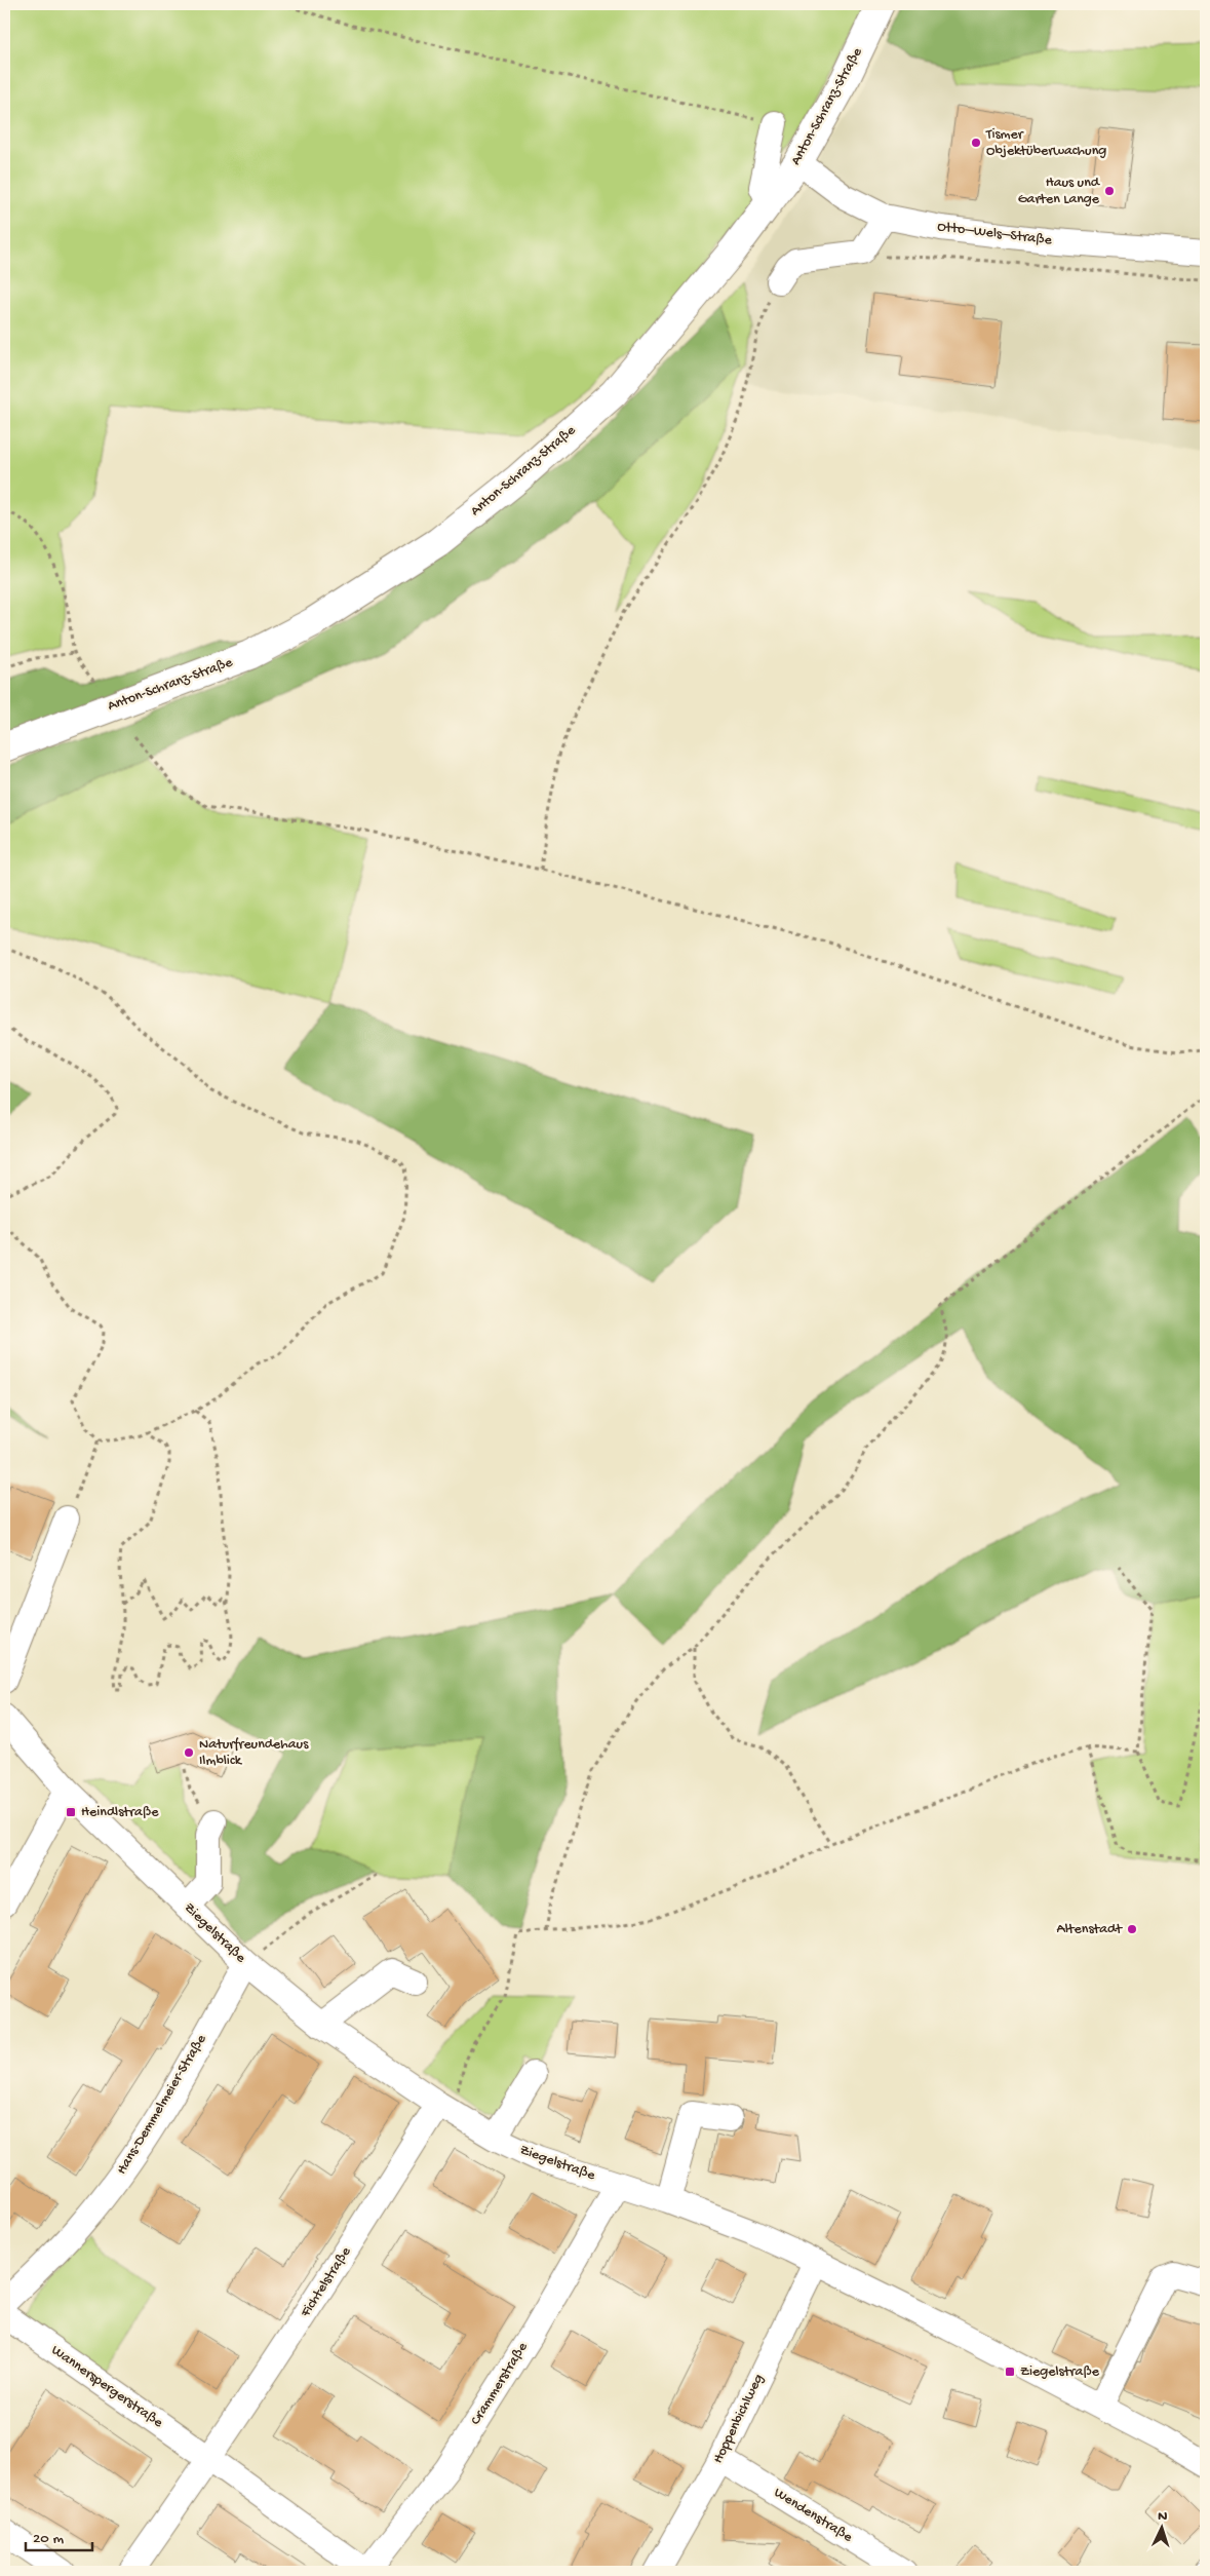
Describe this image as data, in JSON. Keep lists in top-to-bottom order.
{
  "streets": {
    "main road": ["Anton-Schranz-Straße"],
    "street": [
      "Otto–Wels–Straße",
      "Ziegelstraße",
      "Hans-Demmelmeier-Straße",
      "Fichtelstraße",
      "Crammerstraße",
      "Wannerspergerstraße",
      "Hoppenbichlweg",
      "Wendenstraße"
    ]
  },
  "crossings": [
    ["Anton-Schranz-Straße", "Otto–Wels–Straße"],
    ["Ziegelstraße", "Hans-Demmelmeier-Straße"],
    ["Ziegelstraße", "Fichtelstraße"],
    ["Ziegelstraße", "Crammerstraße"],
    ["Ziegelstraße", "Hoppenbichlweg"],
    ["Fichtelstraße", "Wannerspergerstraße"],
    ["Crammerstraße", "Wannerspergerstraße"],
    ["Hoppenbichlweg", "Wendenstraße"]
  ],
  "places": {
    "other": [
      "Tismer Objektüberwachung",
      "Haus und Garten Lange",
      "Naturfreundehaus Ilmblick",
      "Altenstadt"
    ],
    "transit": ["Heindlstraße", "Ziegelstraße"]
  },
  "scale_bar": "20 m",
  "north": "top"
}
